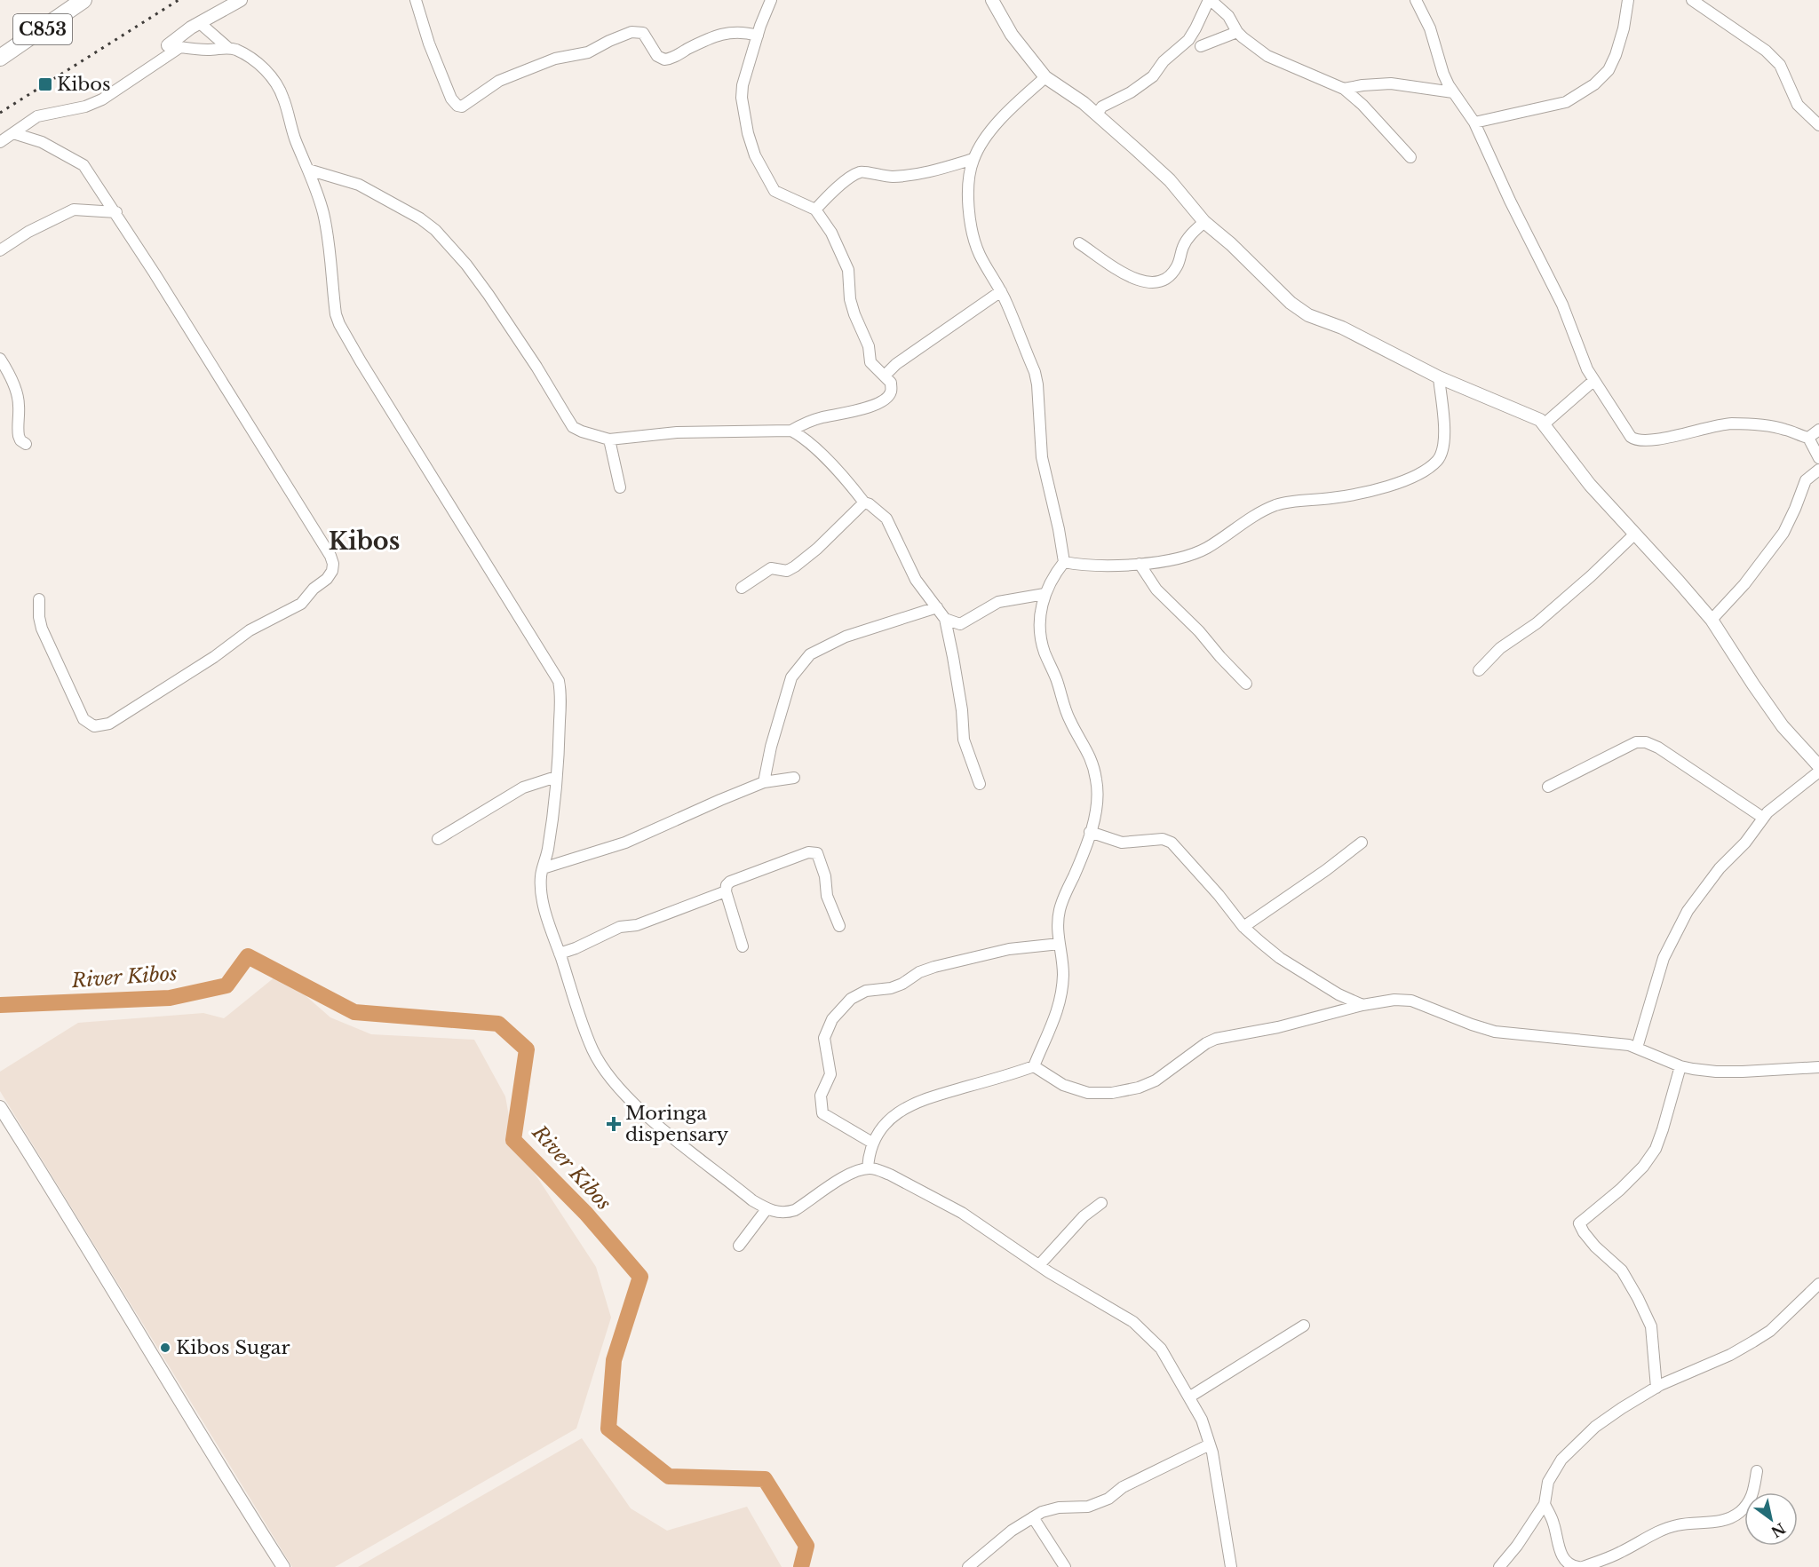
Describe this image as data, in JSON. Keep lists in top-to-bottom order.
{
  "streets": {
    "main road": ["C853"]
  },
  "districts": ["Kibos"],
  "water": ["River Kibos"],
  "places": {
    "transit": ["Kibos"],
    "health": ["Moringa dispensary"],
    "other": ["Kibos Sugar"]
  },
  "north": "bottom right"
}
